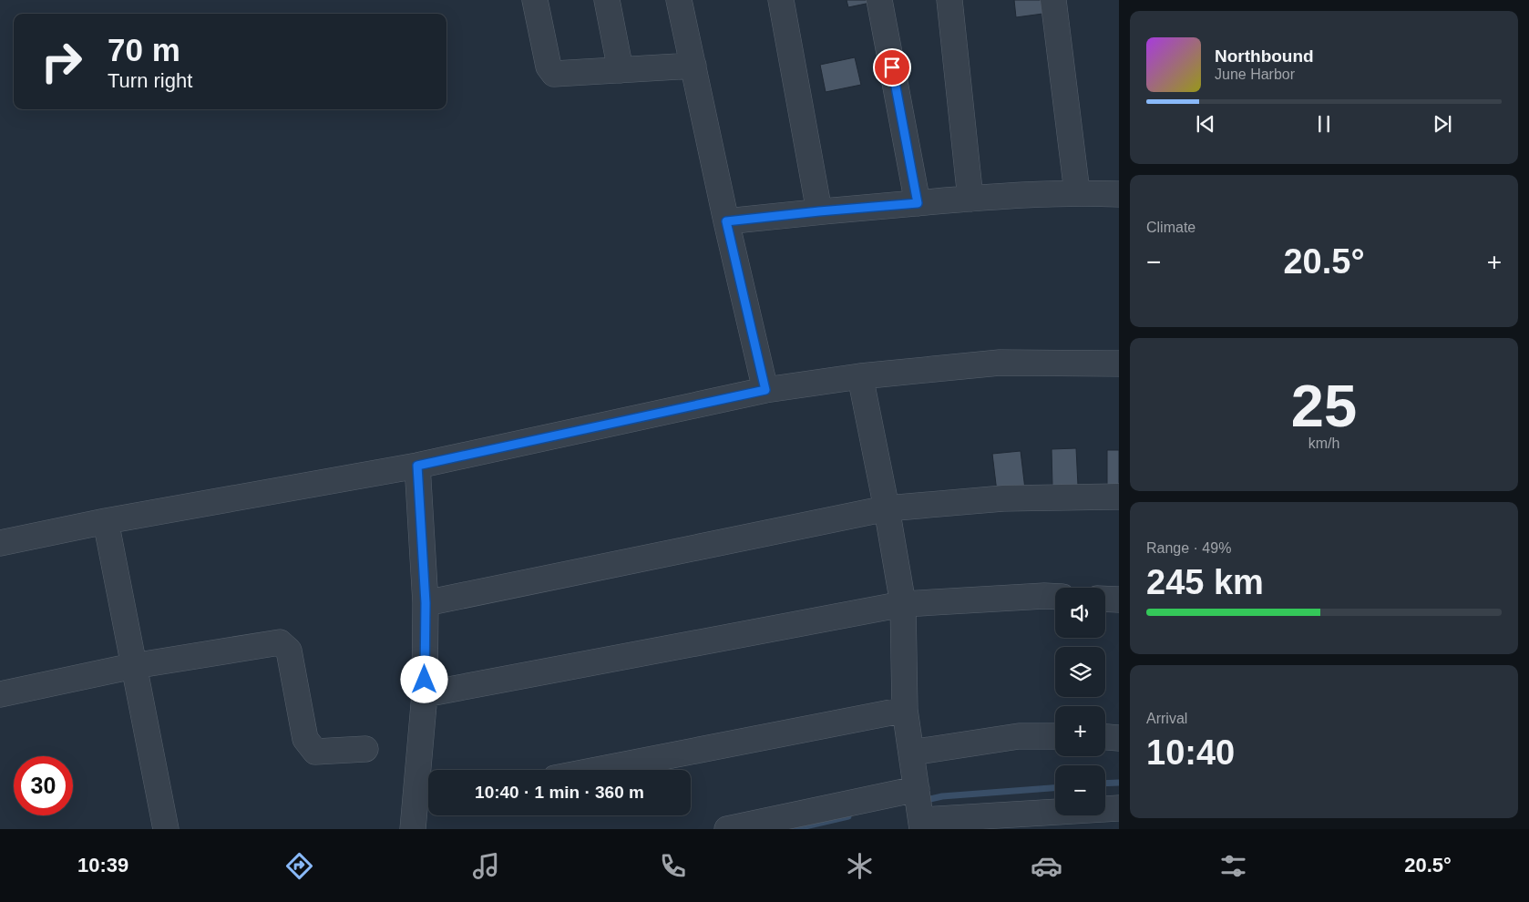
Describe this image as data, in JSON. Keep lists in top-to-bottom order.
{
  "page": {
    "turn": ["70 m", "Turn right"],
    "song": ["Northbound", "June Harbor"],
    "tile": [
      "Climate",
      ["25", "km/h"],
      ["Range · 49%", "245 km"],
      ["Arrival", "10:40"]
    ],
    "heat": ["−", "20.5°", "+"],
    "map_buttons": ["+", "−"],
    "limit": "30",
    "trip": "10:40 · 1 min · 360 m",
    "tabs": ["10:39", "20.5°"]
  }
}
